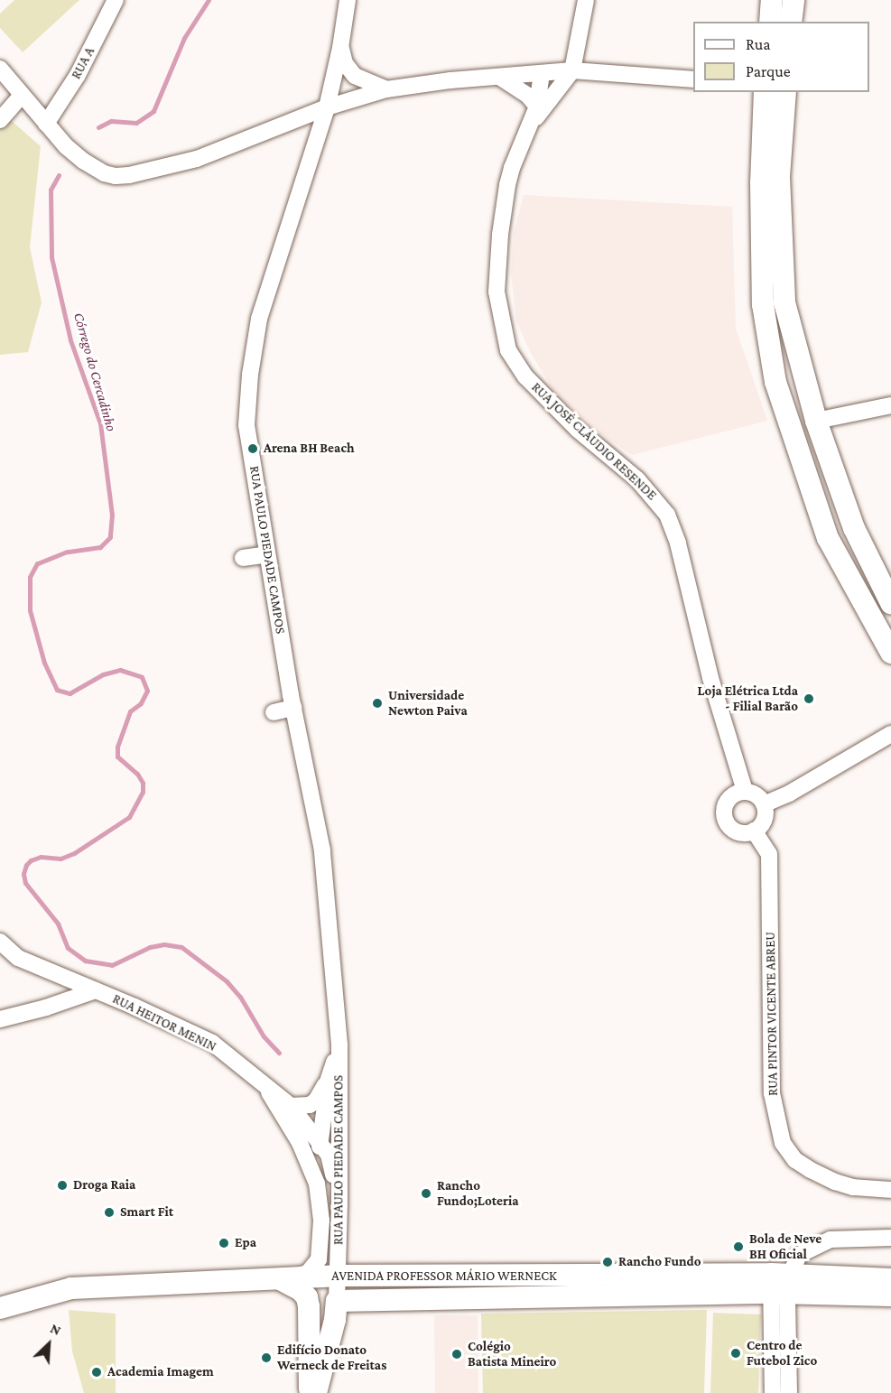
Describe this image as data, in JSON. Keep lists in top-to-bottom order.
{
  "streets": {
    "main road": ["AVENIDA PROFESSOR MÁRIO WERNECK"],
    "street": [
      "RUA A",
      "RUA JOSÉ CLÁUDIO RESENDE",
      "RUA PAULO PIEDADE CAMPOS",
      "RUA PINTOR VICENTE ABREU",
      "RUA HEITOR MENIN"
    ]
  },
  "crossings": [
    ["RUA JOSÉ CLÁUDIO RESENDE", "RUA PINTOR VICENTE ABREU"],
    ["RUA PAULO PIEDADE CAMPOS", "RUA HEITOR MENIN"],
    ["RUA PAULO PIEDADE CAMPOS", "AVENIDA PROFESSOR MÁRIO WERNECK"],
    ["RUA HEITOR MENIN", "AVENIDA PROFESSOR MÁRIO WERNECK"]
  ],
  "water": ["Córrego do Cercadinho"],
  "places": [
    "Arena BH Beach",
    "Loja Elétrica Ltda - Filial Barão",
    "Universidade Newton Paiva",
    "Droga Raia",
    "Rancho Fundo;Loteria",
    "Smart Fit",
    "Epa",
    "Bola de Neve BH Oficial",
    "Rancho Fundo",
    "Centro de Futebol Zico",
    "Colégio Batista Mineiro",
    "Edifício Donato Werneck de Freitas",
    "Academia Imagem"
  ],
  "legend": ["Rua", "Parque"],
  "north": "top right"
}
